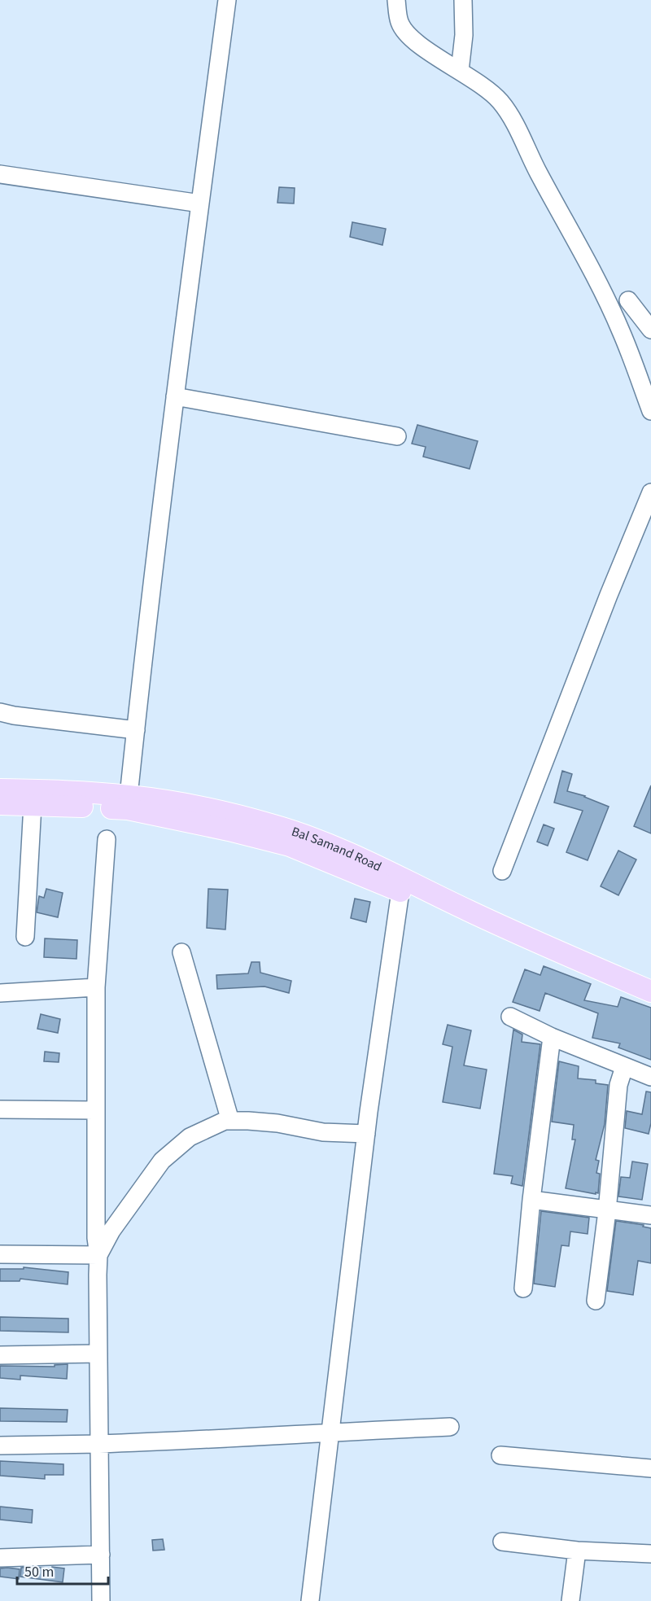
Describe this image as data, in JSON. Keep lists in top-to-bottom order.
{
  "streets": {
    "main road": ["Bal Samand Road"]
  },
  "scale_bar": "50 m"
}
